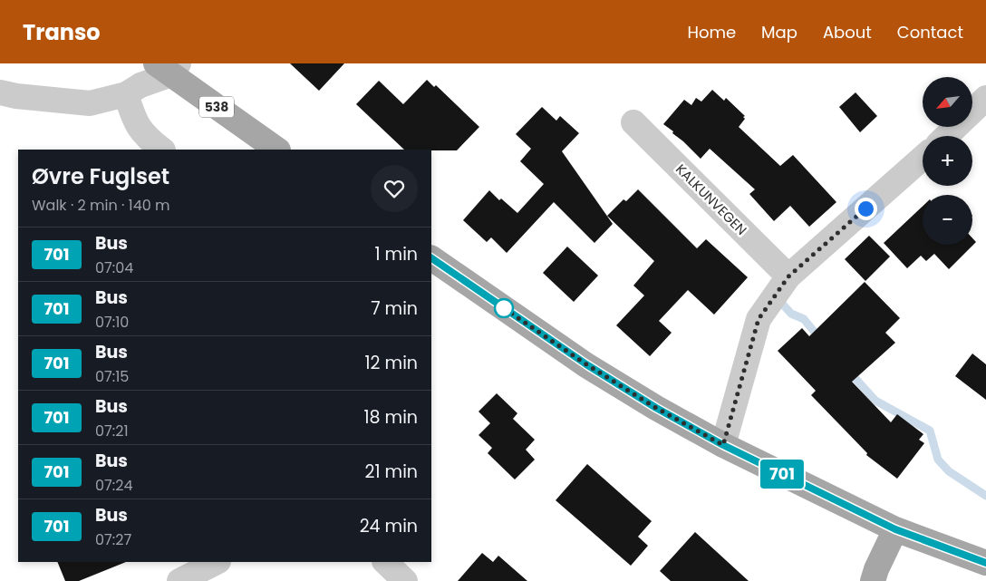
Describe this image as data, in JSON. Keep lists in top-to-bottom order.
{
  "streets": {
    "main road": ["538"],
    "street": ["KALKUNVEGEN"]
  },
  "lines": ["bus line 701"],
  "north": "bottom left",
  "page": {
    "header": "Transo",
    "nav": [
      "Home",
      "Map",
      "About",
      "Contact"
    ],
    "on_map": "701",
    "map_buttons": ["+", "−"],
    "heading": ["Øvre Fuglset", "Walk · 2 min · 140 m"],
    "list": [
      {
        "mark": "701",
        "name": "Bus",
        "note": "07:04",
        "value": "1 min"
      },
      {
        "mark": "701",
        "name": "Bus",
        "note": "07:10",
        "value": "7 min"
      },
      {
        "mark": "701",
        "name": "Bus",
        "note": "07:15",
        "value": "12 min"
      },
      {
        "mark": "701",
        "name": "Bus",
        "note": "07:21",
        "value": "18 min"
      },
      {
        "mark": "701",
        "name": "Bus",
        "note": "07:24",
        "value": "21 min"
      },
      {
        "mark": "701",
        "name": "Bus",
        "note": "07:27",
        "value": "24 min"
      }
    ]
  }
}
